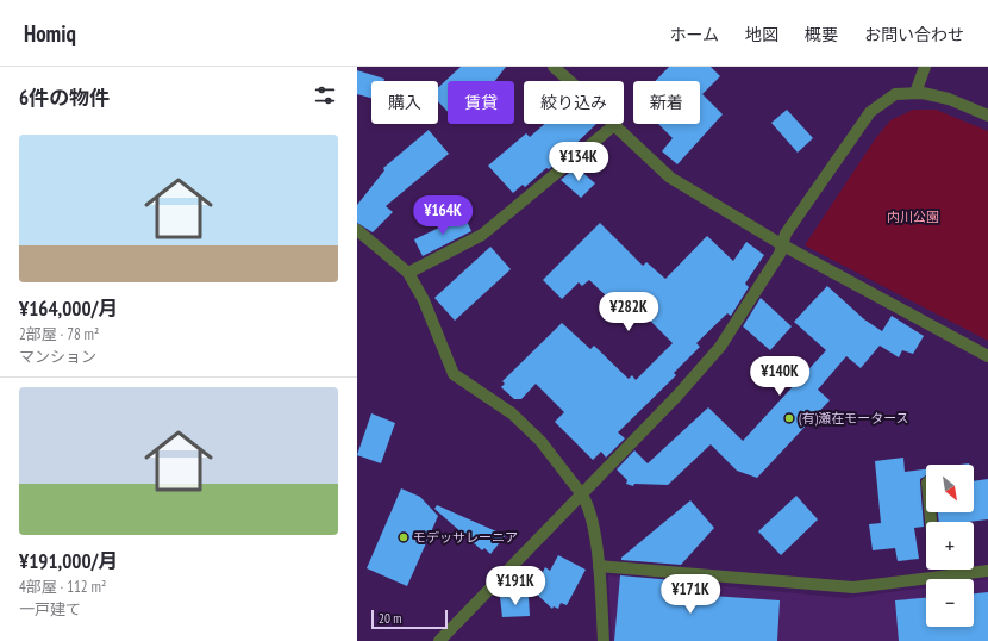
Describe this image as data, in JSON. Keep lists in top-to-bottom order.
{
  "parks": ["内川公園"],
  "places": ["(有)瀬在モータース", "モデッサレーニア"],
  "scale_bar": "20 m",
  "north": "bottom right",
  "page": {
    "header": "Homiq",
    "nav": [
      "ホーム",
      "地図",
      "概要",
      "お問い合わせ"
    ],
    "heading": "6件の物件",
    "chip": [
      "購入",
      "賃貸",
      "絞り込み",
      "新着"
    ],
    "list": [
      {
        "name": "¥164,000/月",
        "note": "2部屋 · 78 m² · マンション"
      },
      {
        "name": "¥191,000/月",
        "note": "4部屋 · 112 m² · 一戸建て"
      }
    ],
    "price": [
      "¥134K",
      "¥164K",
      "¥282K",
      "¥140K",
      "¥191K",
      "¥171K"
    ],
    "map_buttons": ["+", "−"],
    "scale": "20 m"
  }
}
